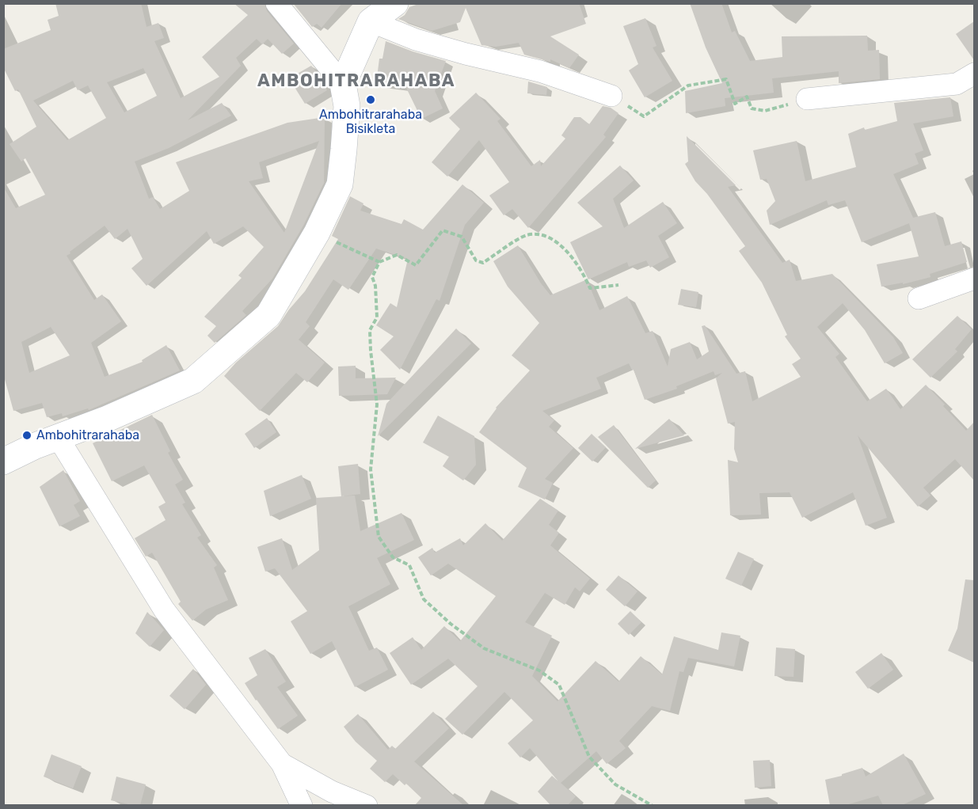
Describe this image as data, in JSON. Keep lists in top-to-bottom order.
{
  "districts": ["AMBOHITRARAHABA"],
  "places": ["Ambohitrarahaba Bisikleta", "Ambohitrarahaba"]
}
